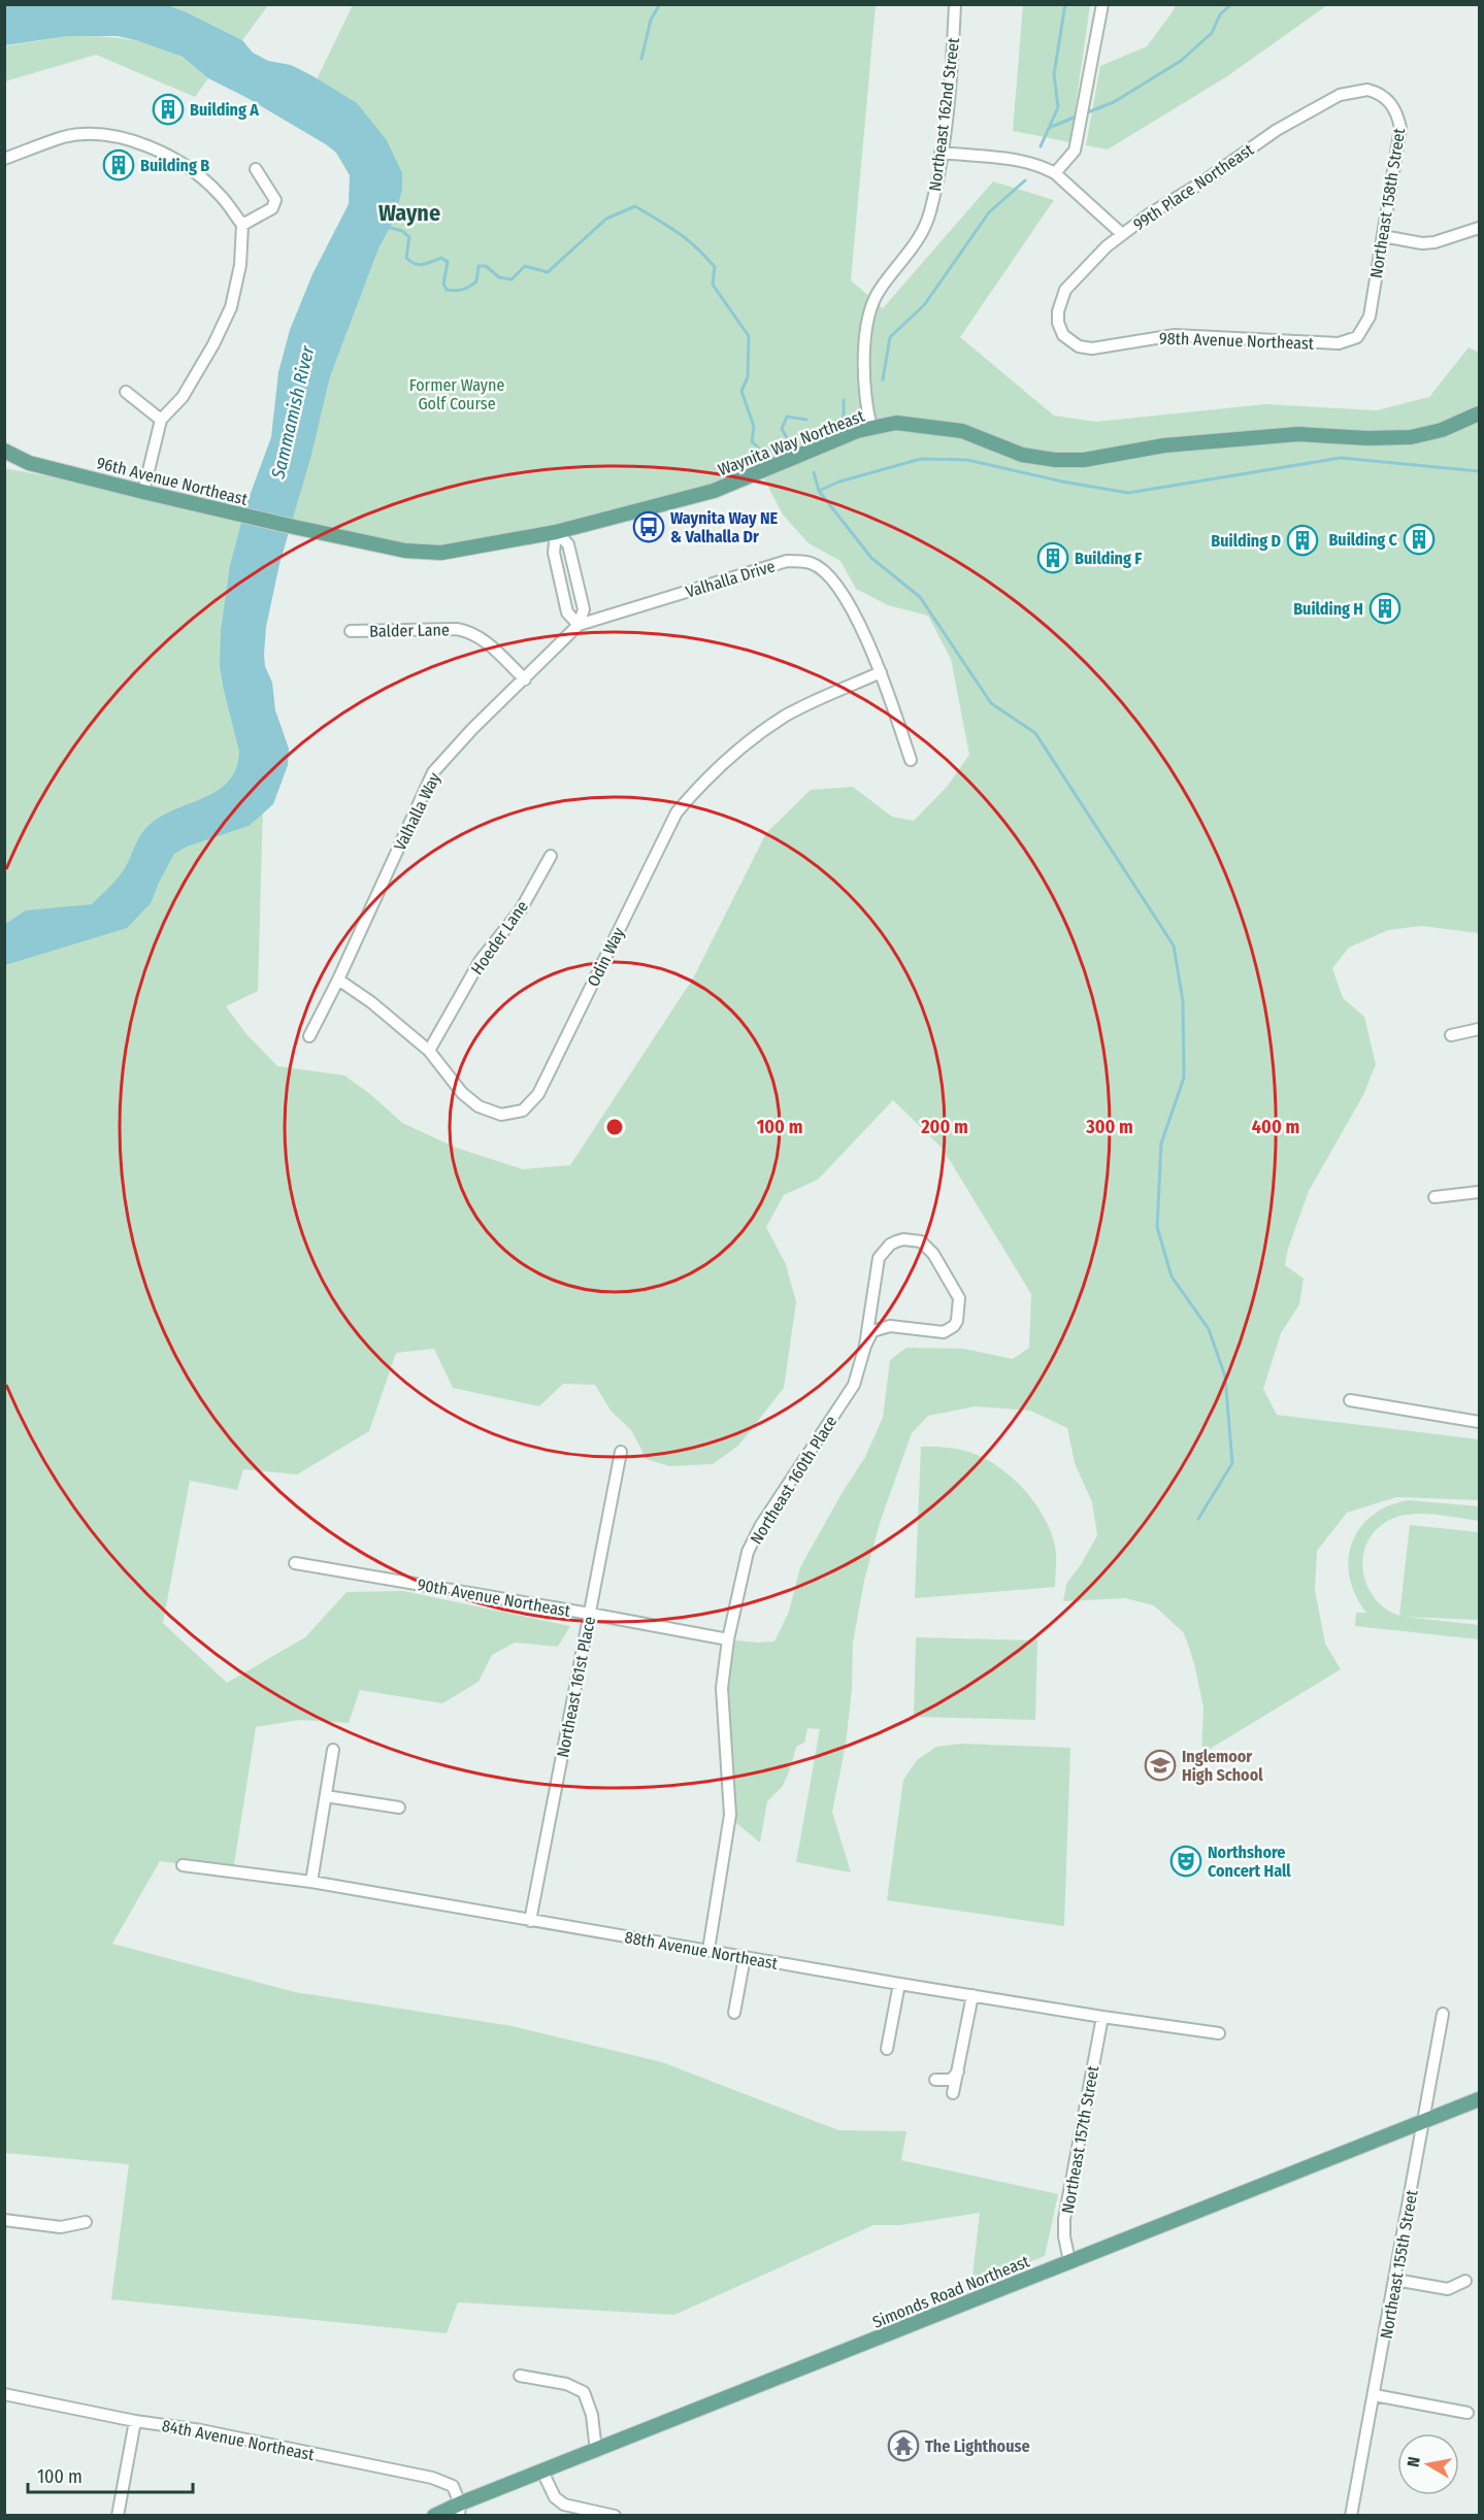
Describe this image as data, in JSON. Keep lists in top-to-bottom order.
{
  "streets": {
    "main road": ["Waynita Way Northeast", "96th Avenue Northeast", "Simonds Road Northeast"],
    "street": [
      "Northeast 162nd Street",
      "99th Place Northeast",
      "Northeast 158th Street",
      "98th Avenue Northeast",
      "Valhalla Drive",
      "Balder Lane",
      "Valhalla Way",
      "Hoeder Lane",
      "Odin Way",
      "Northeast 160th Place",
      "90th Avenue Northeast",
      "Northeast 161st Place",
      "88th Avenue Northeast",
      "Northeast 157th Street",
      "Northeast 155th Street",
      "84th Avenue Northeast"
    ]
  },
  "crossings": [
    ["Northeast 162nd Street", "Waynita Way Northeast"],
    ["99th Place Northeast", "Northeast 158th Street"],
    ["99th Place Northeast", "98th Avenue Northeast"],
    ["Northeast 158th Street", "98th Avenue Northeast"],
    ["Waynita Way Northeast", "96th Avenue Northeast"],
    ["Valhalla Drive", "Valhalla Way"],
    ["Valhalla Drive", "Odin Way"],
    ["Balder Lane", "Valhalla Way"],
    ["Valhalla Way", "Odin Way"],
    ["Hoeder Lane", "Odin Way"],
    ["Northeast 160th Place", "90th Avenue Northeast"],
    ["Northeast 160th Place", "88th Avenue Northeast"],
    ["90th Avenue Northeast", "Northeast 161st Place"],
    ["Northeast 161st Place", "88th Avenue Northeast"],
    ["88th Avenue Northeast", "Northeast 157th Street"],
    ["Northeast 157th Street", "Simonds Road Northeast"],
    ["Northeast 155th Street", "Simonds Road Northeast"],
    ["Simonds Road Northeast", "84th Avenue Northeast"]
  ],
  "districts": ["Wayne"],
  "water": ["Sammamish River"],
  "parks": ["Former Wayne Golf Course"],
  "places": {
    "building": [
      "Building A",
      "Building B",
      "Building C",
      "Building D",
      "Building F",
      "Building H"
    ],
    "bus stop": ["Waynita Way NE & Valhalla Dr"],
    "school or university": ["Inglemoor High School"],
    "theatre": ["Northshore Concert Hall"],
    "temple": ["The Lighthouse"]
  },
  "scale_bar": "100 m",
  "north": "left",
  "rings": [
    "100 m",
    "200 m",
    "300 m",
    "400 m"
  ]
}
